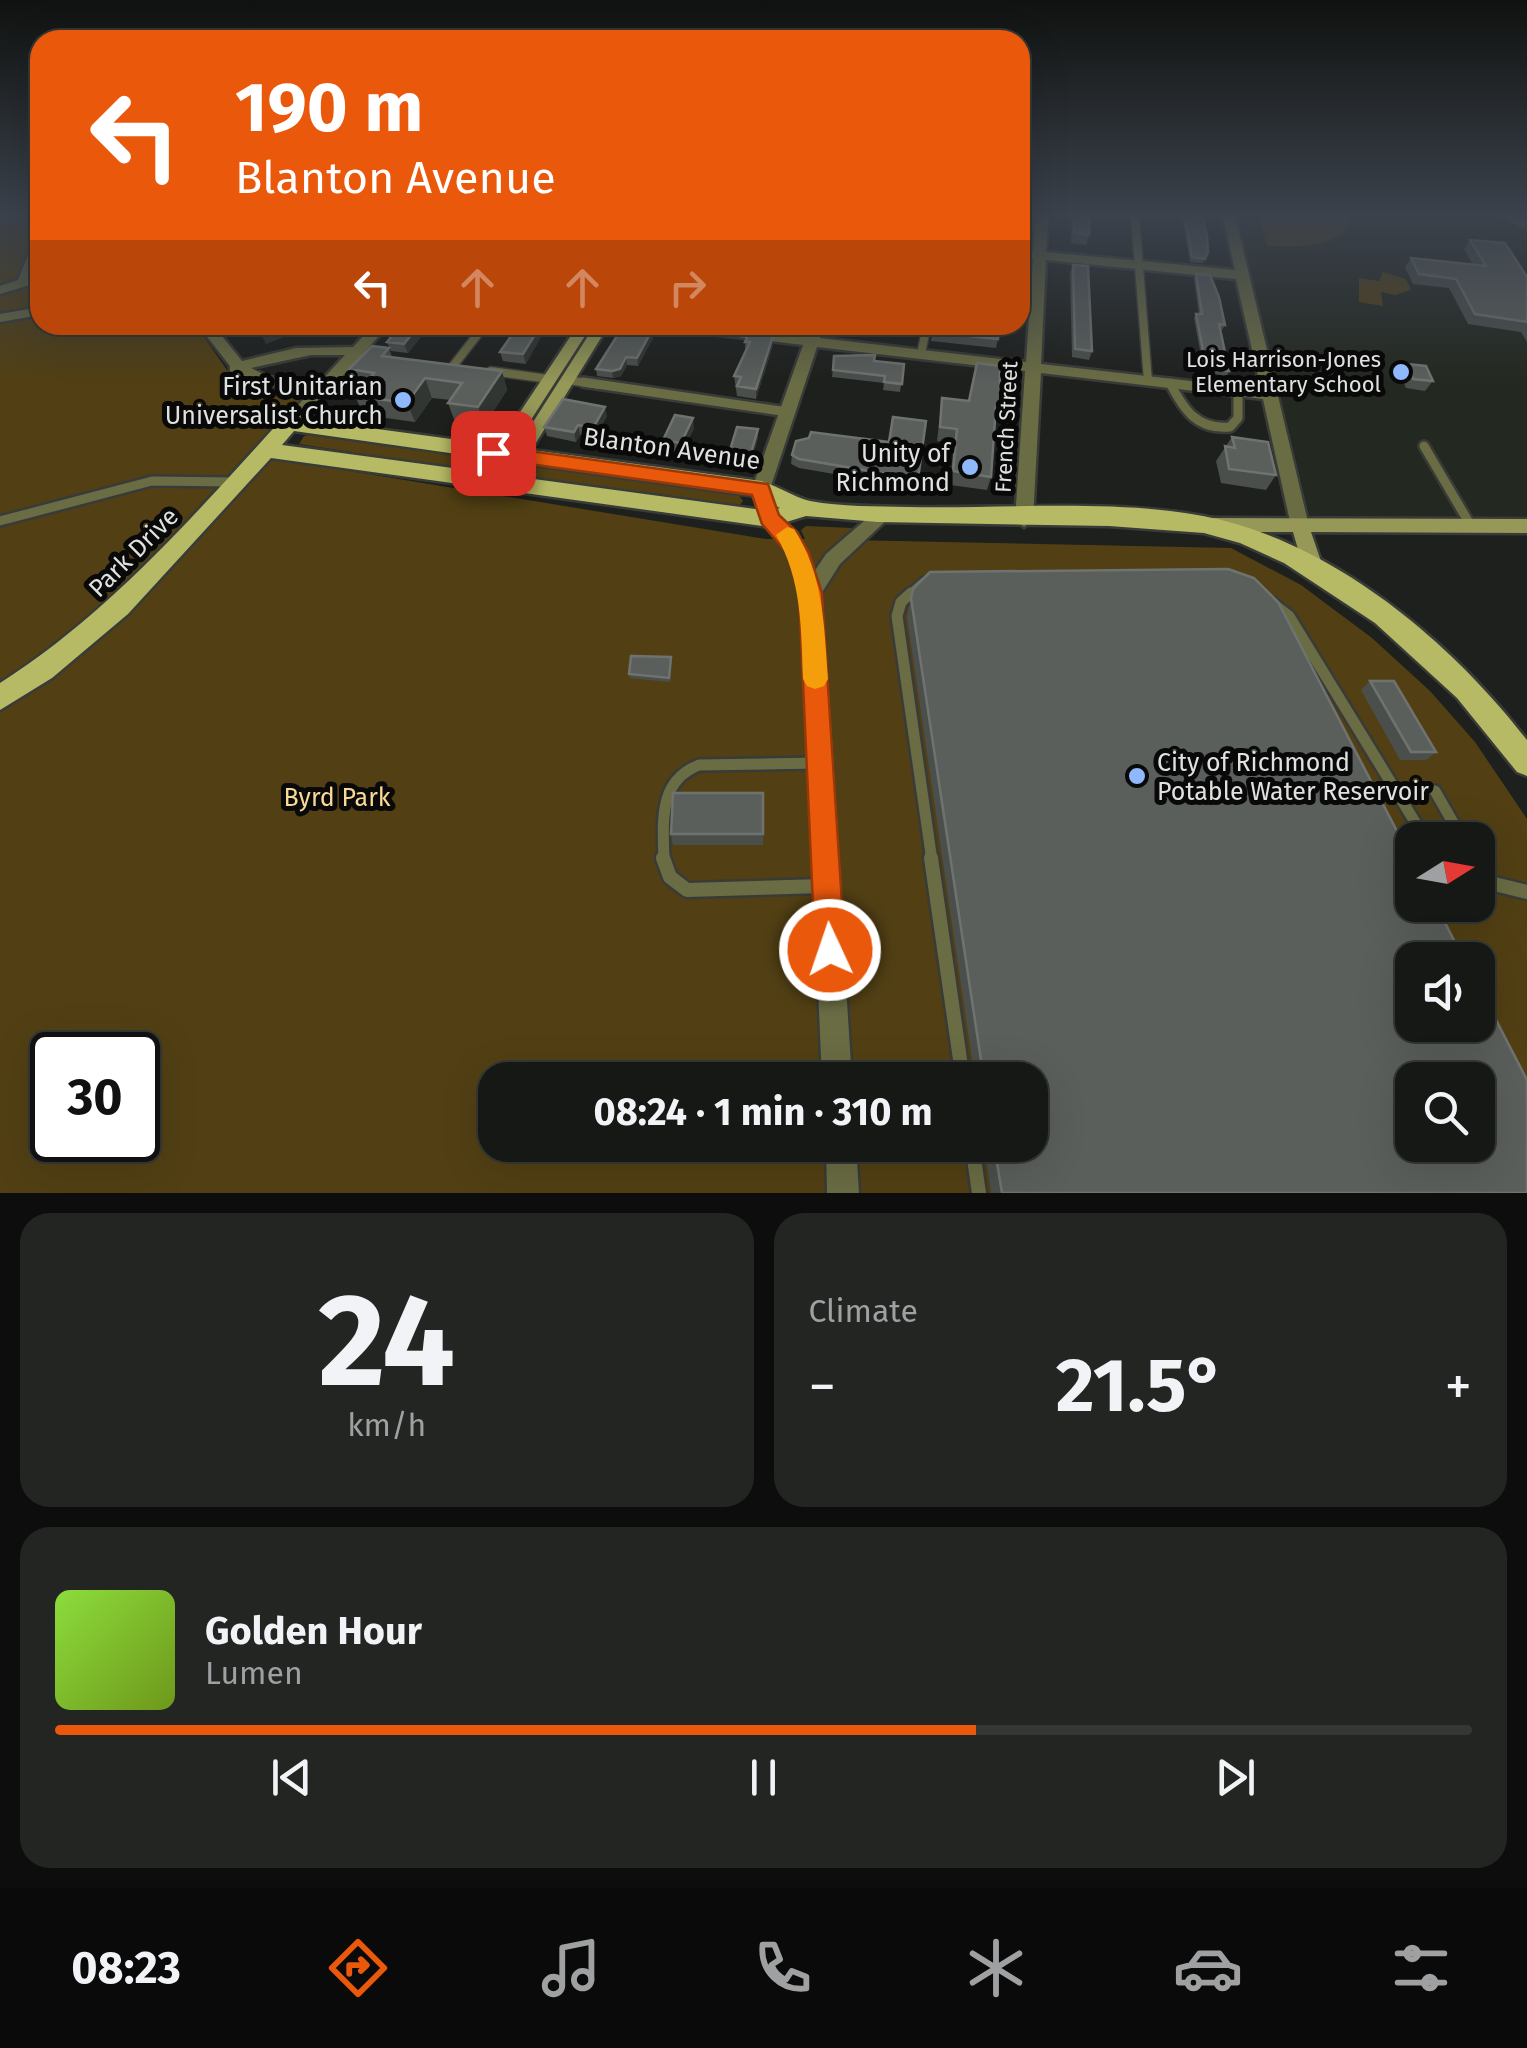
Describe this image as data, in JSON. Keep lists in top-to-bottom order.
{
  "streets": {
    "main road": ["Blanton Avenue", "Park Drive"],
    "street": ["French Street"]
  },
  "crossings": [
    ["French Street", "Blanton Avenue"],
    ["Blanton Avenue", "Park Drive"]
  ],
  "parks": ["Byrd Park"],
  "places": [
    "Lois Harrison-Jones Elementary School",
    "First Unitarian Universalist Church",
    "Unity of Richmond",
    "City of Richmond Potable Water Reservoir"
  ],
  "north": "right",
  "page": {
    "turn": ["190 m", "Blanton Avenue"],
    "limit": "30",
    "trip": "08:24 · 1 min · 310 m",
    "tile": [
      ["24", "km/h"],
      "Climate"
    ],
    "heat": ["−", "21.5°", "+"],
    "song": ["Golden Hour", "Lumen"],
    "tabs": "08:23"
  }
}
